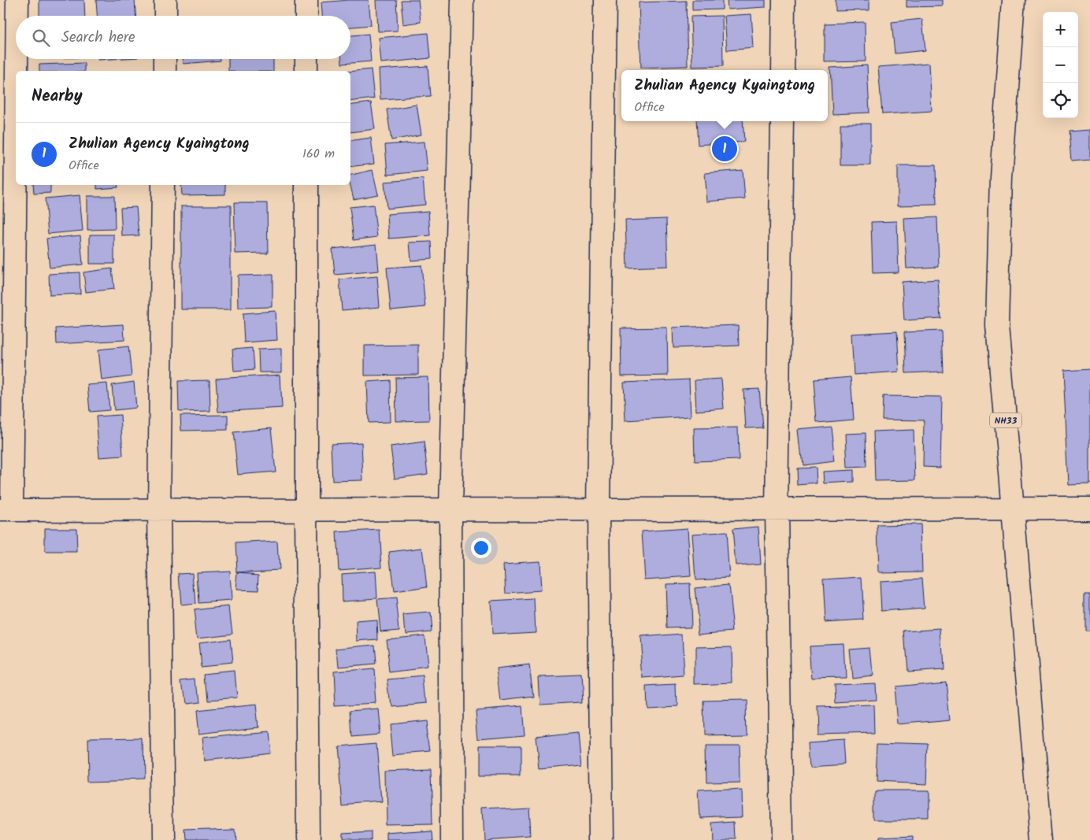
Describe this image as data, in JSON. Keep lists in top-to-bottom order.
{
  "streets": {
    "main road": ["NH33"]
  },
  "page": {
    "map_buttons": ["+", "−"],
    "search": "Search here",
    "popup": ["Zhulian Agency Kyaingtong", "Office"],
    "heading": "Nearby",
    "list": [
      {
        "mark": "1",
        "name": "Zhulian Agency Kyaingtong",
        "note": "Office",
        "value": "160 m"
      }
    ],
    "pins": "1"
  }
}
